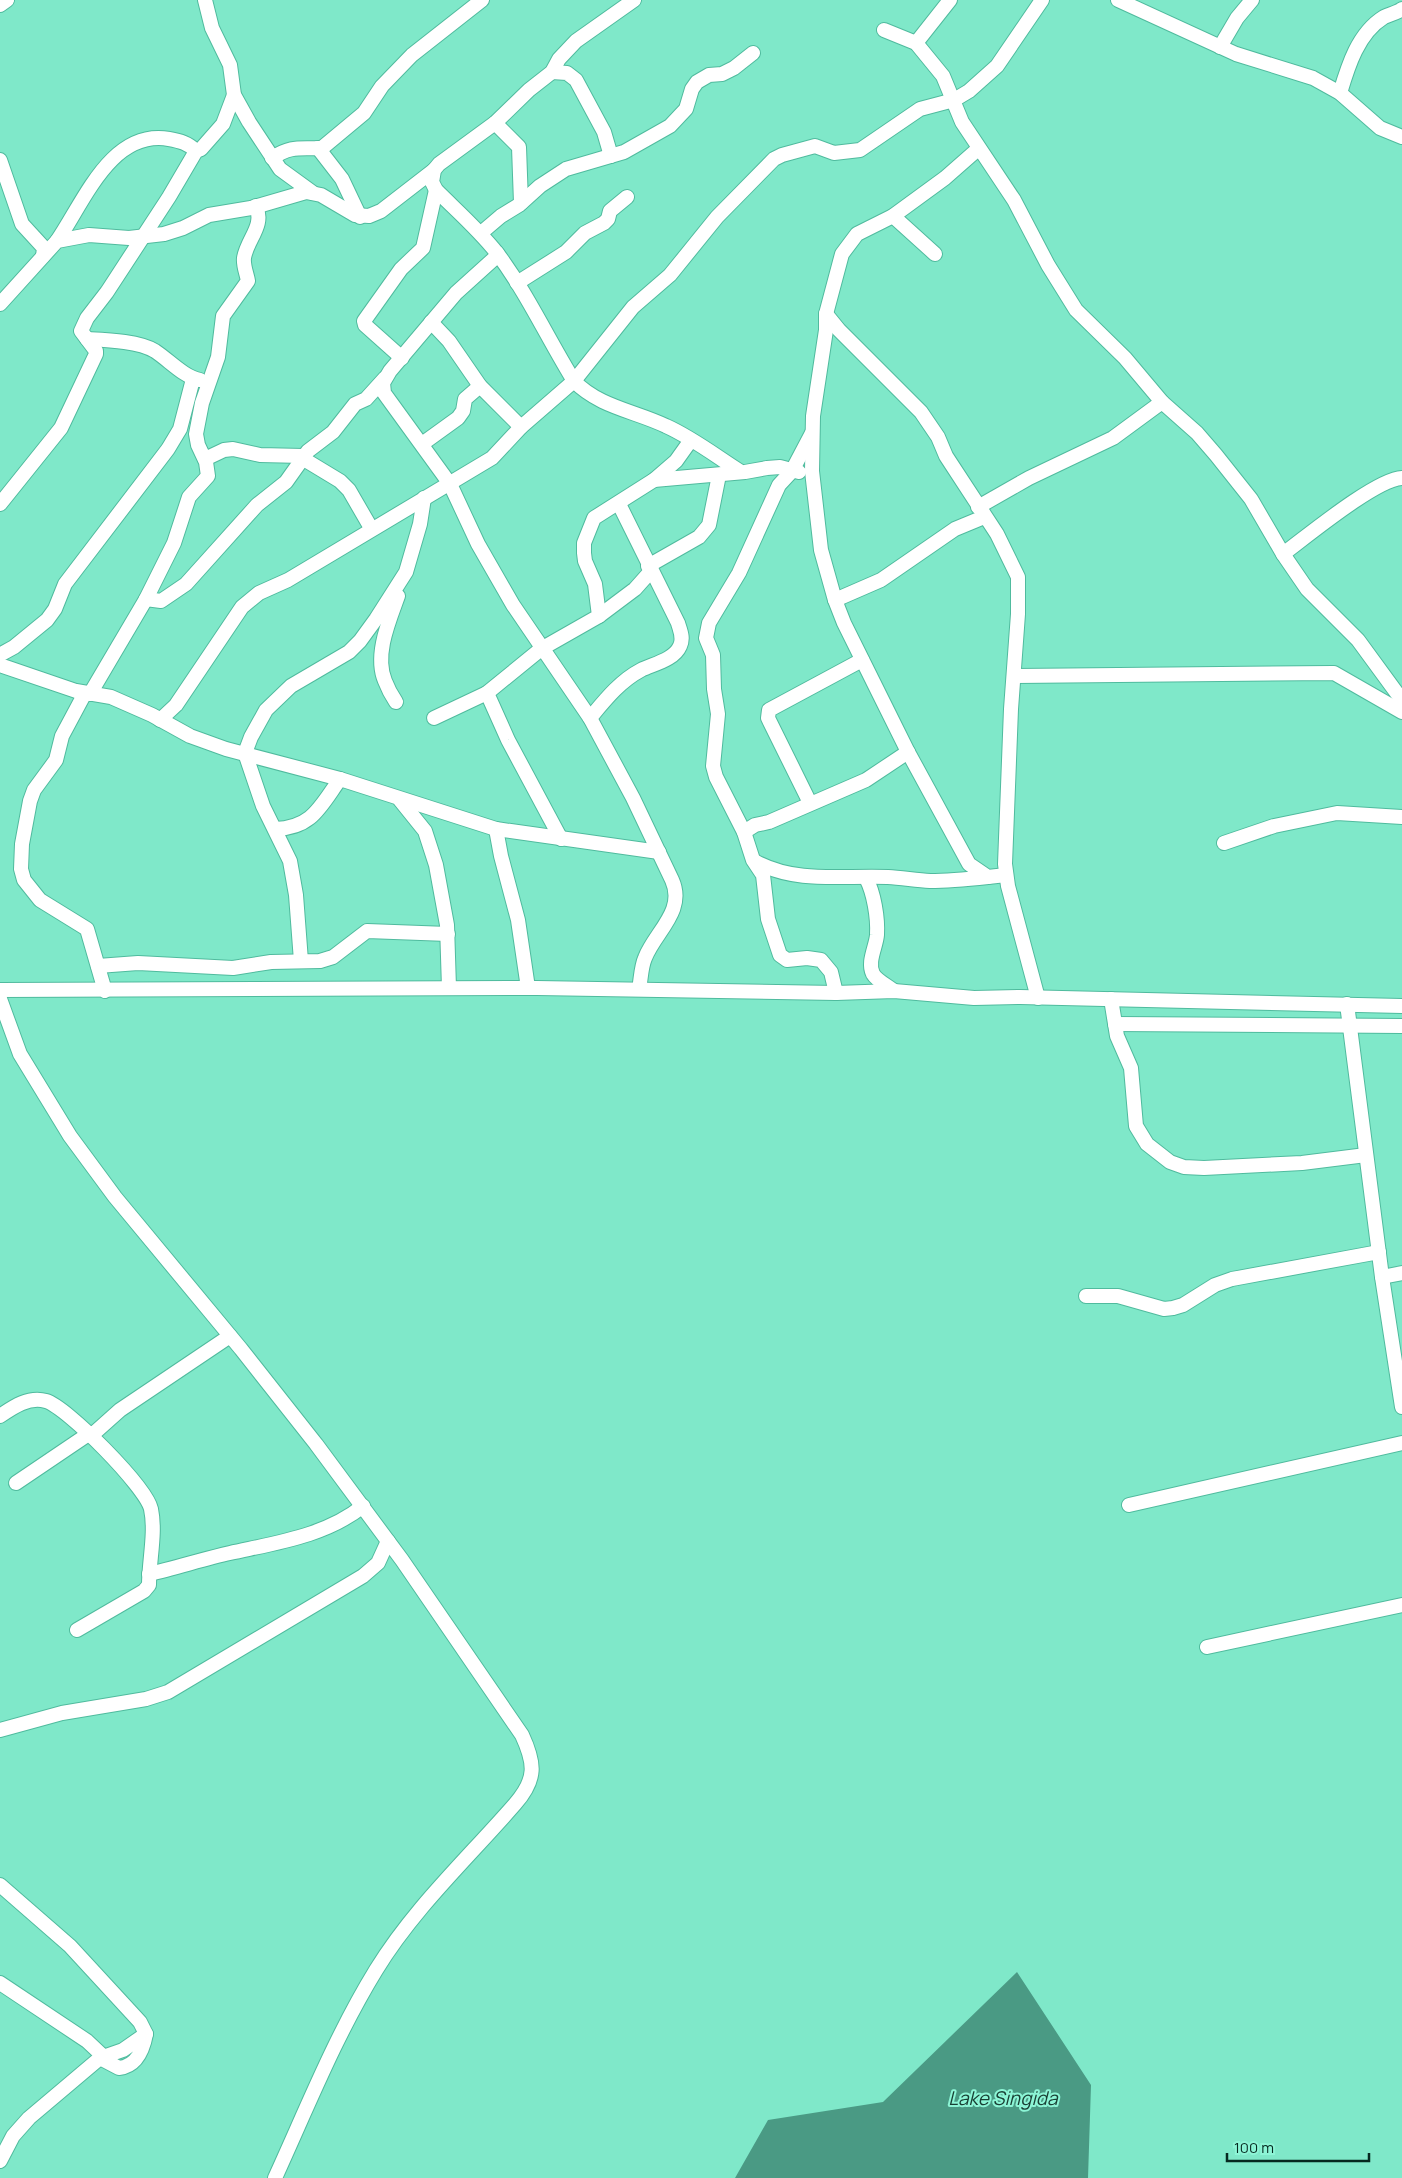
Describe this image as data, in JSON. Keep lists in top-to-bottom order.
{
  "water": ["Lake Singida"],
  "scale_bar": "100 m"
}
